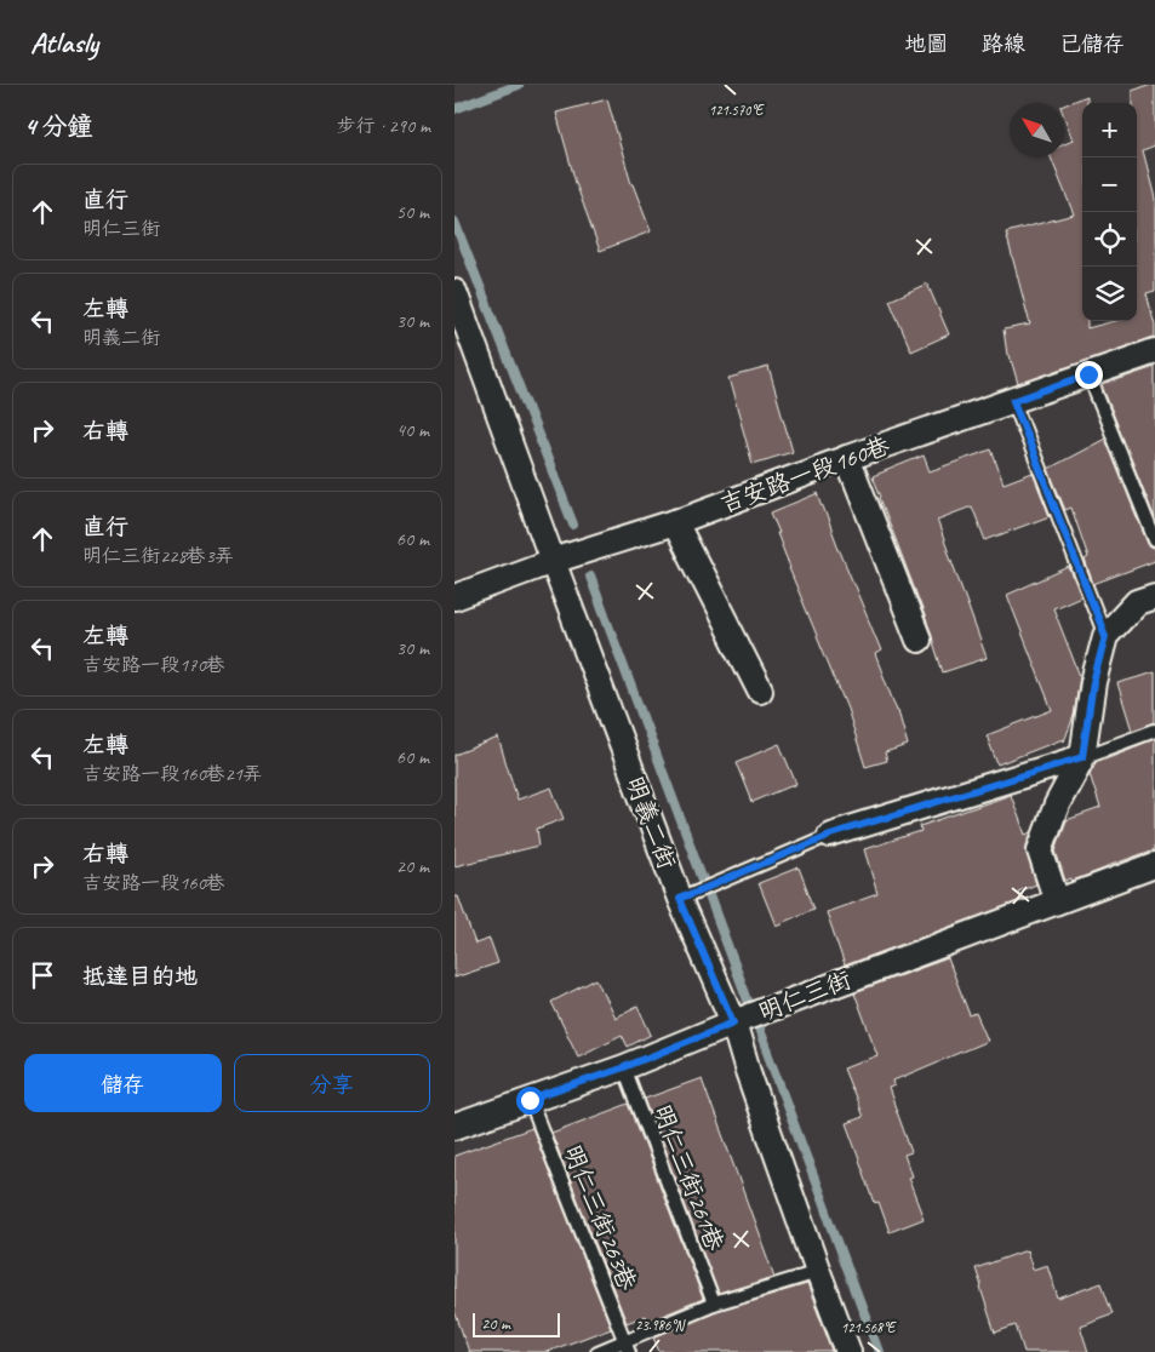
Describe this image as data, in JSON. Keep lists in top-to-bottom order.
{
  "streets": {
    "street": ["吉安路一段160巷", "明義二街", "明仁三街"],
    "lane": ["明仁三街261巷", "明仁三街263巷"]
  },
  "crossings": [
    ["吉安路一段160巷", "明義二街"],
    ["明義二街", "明仁三街"],
    ["明仁三街", "明仁三街261巷"],
    ["明仁三街", "明仁三街263巷"]
  ],
  "scale_bar": "20 m",
  "north": "top left",
  "page": {
    "header": "Atlasly",
    "nav": ["地圖", "路線", "已儲存"],
    "heading": ["4 分鐘", "步行 · 290 m"],
    "map_buttons": ["+", "−"],
    "list": [
      ["直行", "明仁三街", "50 m"],
      ["左轉", "明義二街", "30 m"],
      ["右轉", "40 m"],
      ["直行", "明仁三街228巷3弄", "60 m"],
      ["左轉", "吉安路一段170巷", "30 m"],
      ["左轉", "吉安路一段160巷21弄", "60 m"],
      ["右轉", "吉安路一段160巷", "20 m"],
      "抵達目的地"
    ],
    "buttons": ["儲存", "分享"],
    "scale": "20 m"
  },
  "coordinates": ["121.570°E", "23.986°N", "121.568°E"]
}
